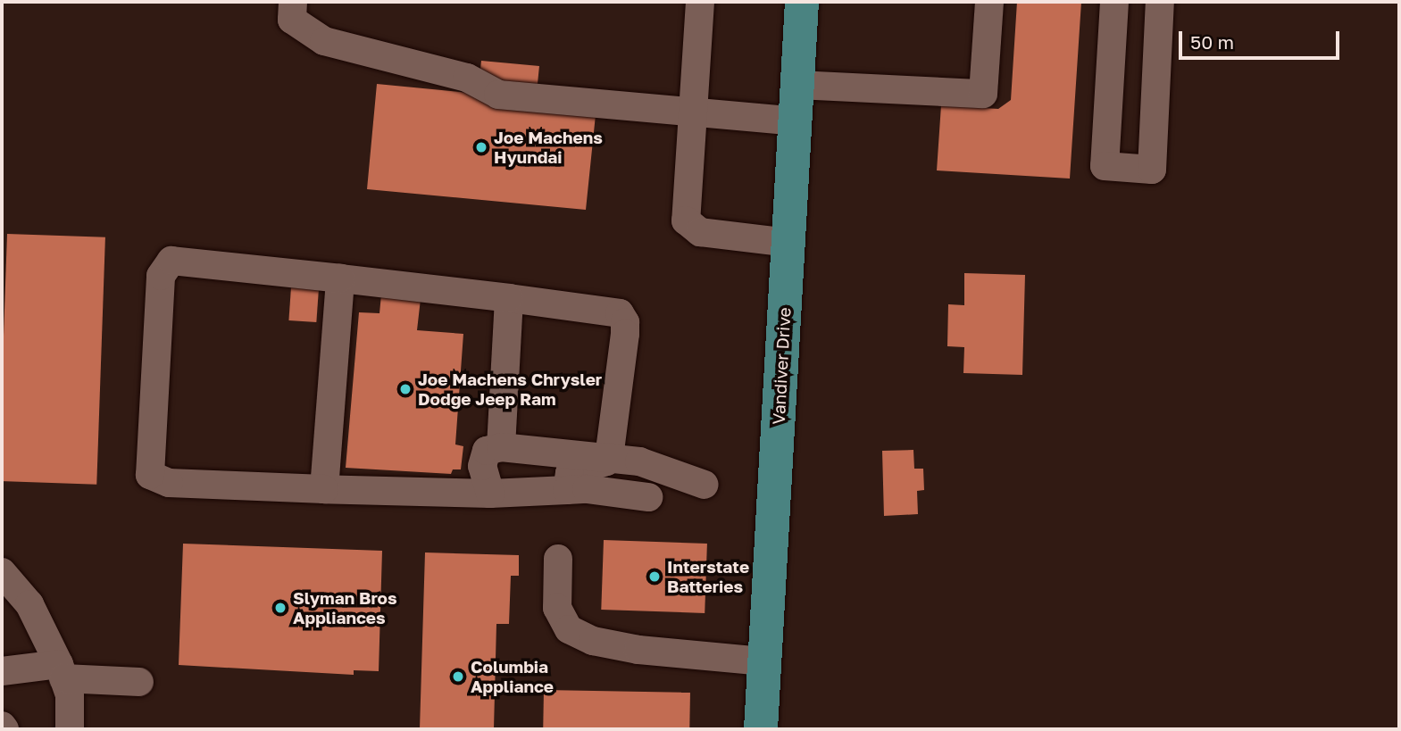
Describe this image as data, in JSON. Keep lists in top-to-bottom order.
{
  "streets": {
    "main road": ["Vandiver Drive"]
  },
  "places": [
    "Joe Machens Hyundai",
    "Joe Machens Chrysler Dodge Jeep Ram",
    "Interstate Batteries",
    "Slyman Bros Appliances",
    "Columbia Appliance"
  ],
  "scale_bar": "50 m"
}
